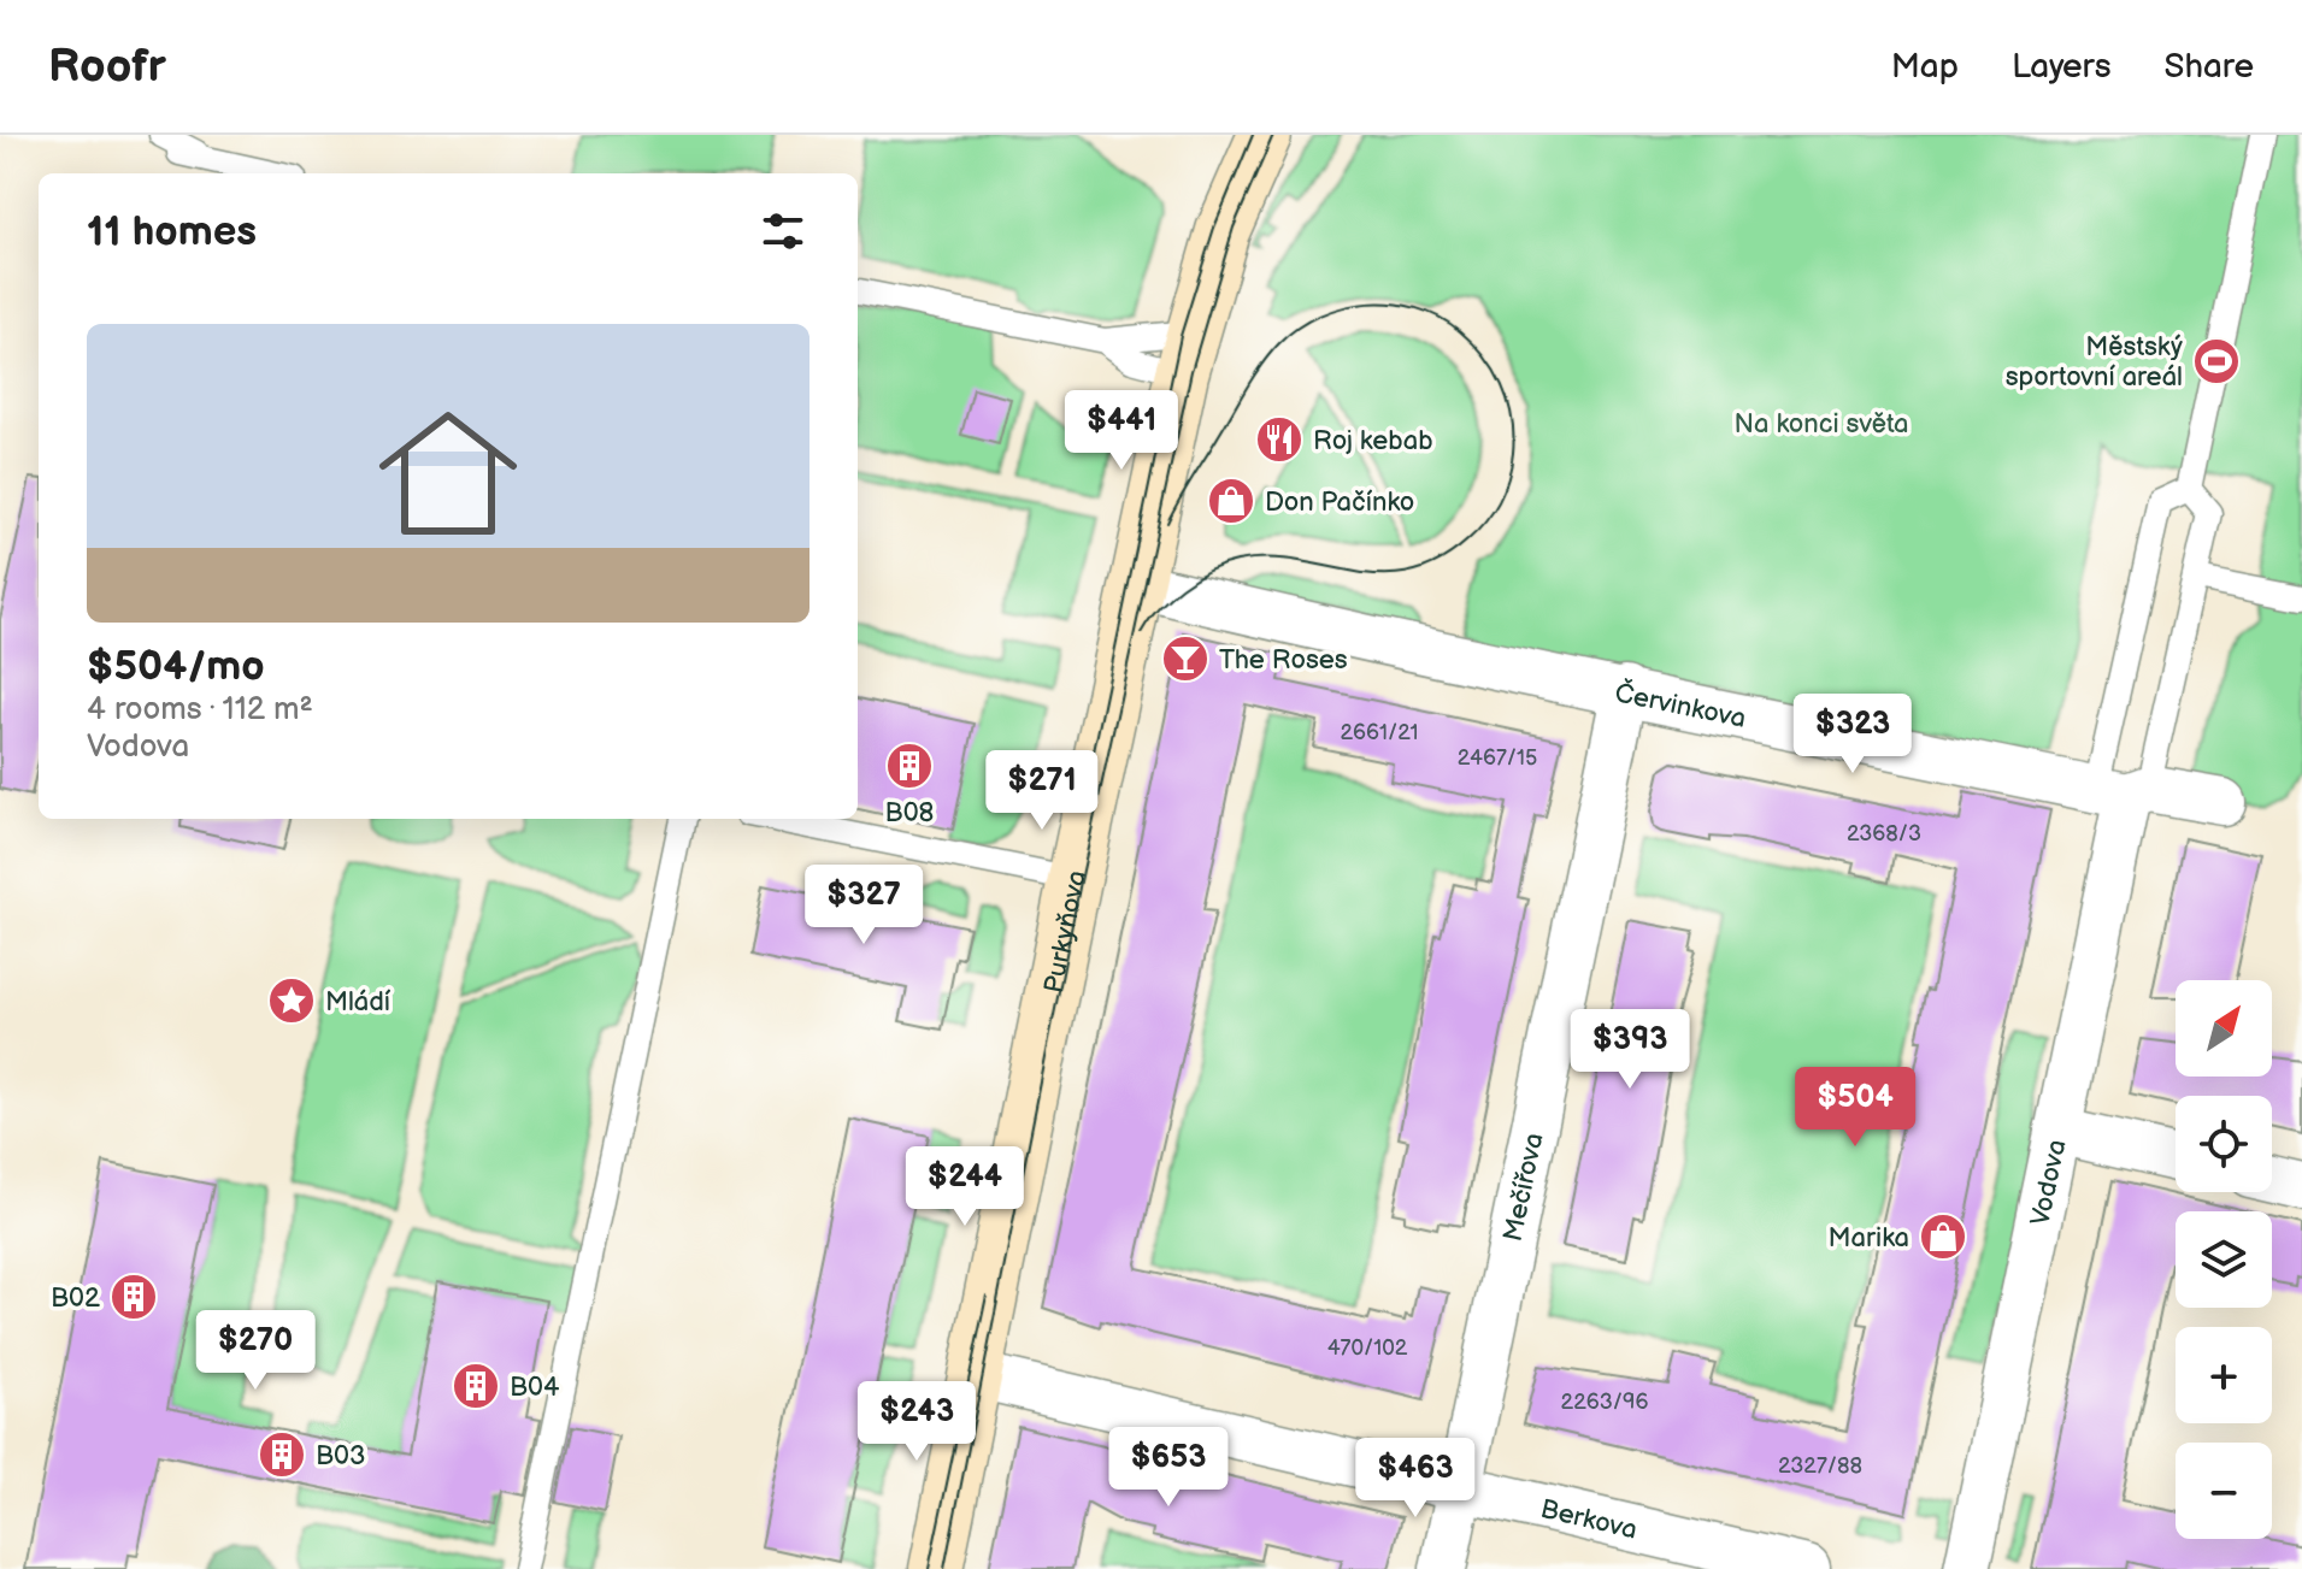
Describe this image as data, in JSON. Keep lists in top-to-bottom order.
{
  "streets": {
    "street": [
      "Červinkova",
      "Purkyňova",
      "Vodova",
      "Mečířova",
      "Berkova"
    ]
  },
  "crossings": [
    ["Červinkova", "Purkyňova"],
    ["Červinkova", "Vodova"],
    ["Červinkova", "Mečířova"],
    ["Purkyňova", "Berkova"],
    ["Mečířova", "Berkova"]
  ],
  "parks": ["Na konci světa"],
  "places": {
    "sports": ["Městský sportovní areál"],
    "restaurant": ["Roj kebab"],
    "shop": ["Don Pačínko", "Marika"],
    "bar": ["The Roses"],
    "building": [
      "B08",
      "B02",
      "B04",
      "B03"
    ],
    "place": ["Mládí"]
  },
  "house_numbers": [
    "2661/21",
    "2467/15",
    "2368/3",
    "470/102",
    "2263/96",
    "2327/88"
  ],
  "north": "top right",
  "page": {
    "header": "Roofr",
    "nav": ["Map", "Layers", "Share"],
    "heading": "11 homes",
    "list": [
      {
        "name": "$504/mo",
        "note": "4 rooms · 112 m² · Vodova"
      }
    ],
    "price": [
      "$441",
      "$323",
      "$271",
      "$327",
      "$393",
      "$504",
      "$244",
      "$270",
      "$243",
      "$653",
      "$463"
    ],
    "map_buttons": ["+", "−"]
  }
}
